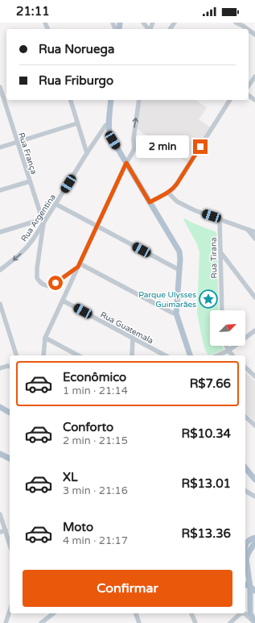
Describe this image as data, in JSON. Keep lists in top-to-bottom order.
{
  "streets": {
    "street": [
      "Rua França",
      "Rua Argentina",
      "Rua Tirana",
      "Rua Guatemala"
    ]
  },
  "crossings": [
    ["Rua França", "Rua Argentina"]
  ],
  "one_way": ["Rua Argentina"],
  "places": {
    "place": ["Parque Ulysses Guimarães"]
  },
  "north": "top right",
  "page": {
    "status": "21:11",
    "banner": ["Rua Noruega", "Rua Friburgo"],
    "bubble": "2 min",
    "list": [
      {
        "name": "Econômico",
        "note": "1 min · 21:14",
        "value": "R$7.66"
      },
      {
        "name": "Conforto",
        "note": "2 min · 21:15",
        "value": "R$10.34"
      },
      {
        "name": "XL",
        "note": "3 min · 21:16",
        "value": "R$13.01"
      },
      {
        "name": "Moto",
        "note": "4 min · 21:17",
        "value": "R$13.36"
      }
    ],
    "buttons": "Confirmar"
  }
}
